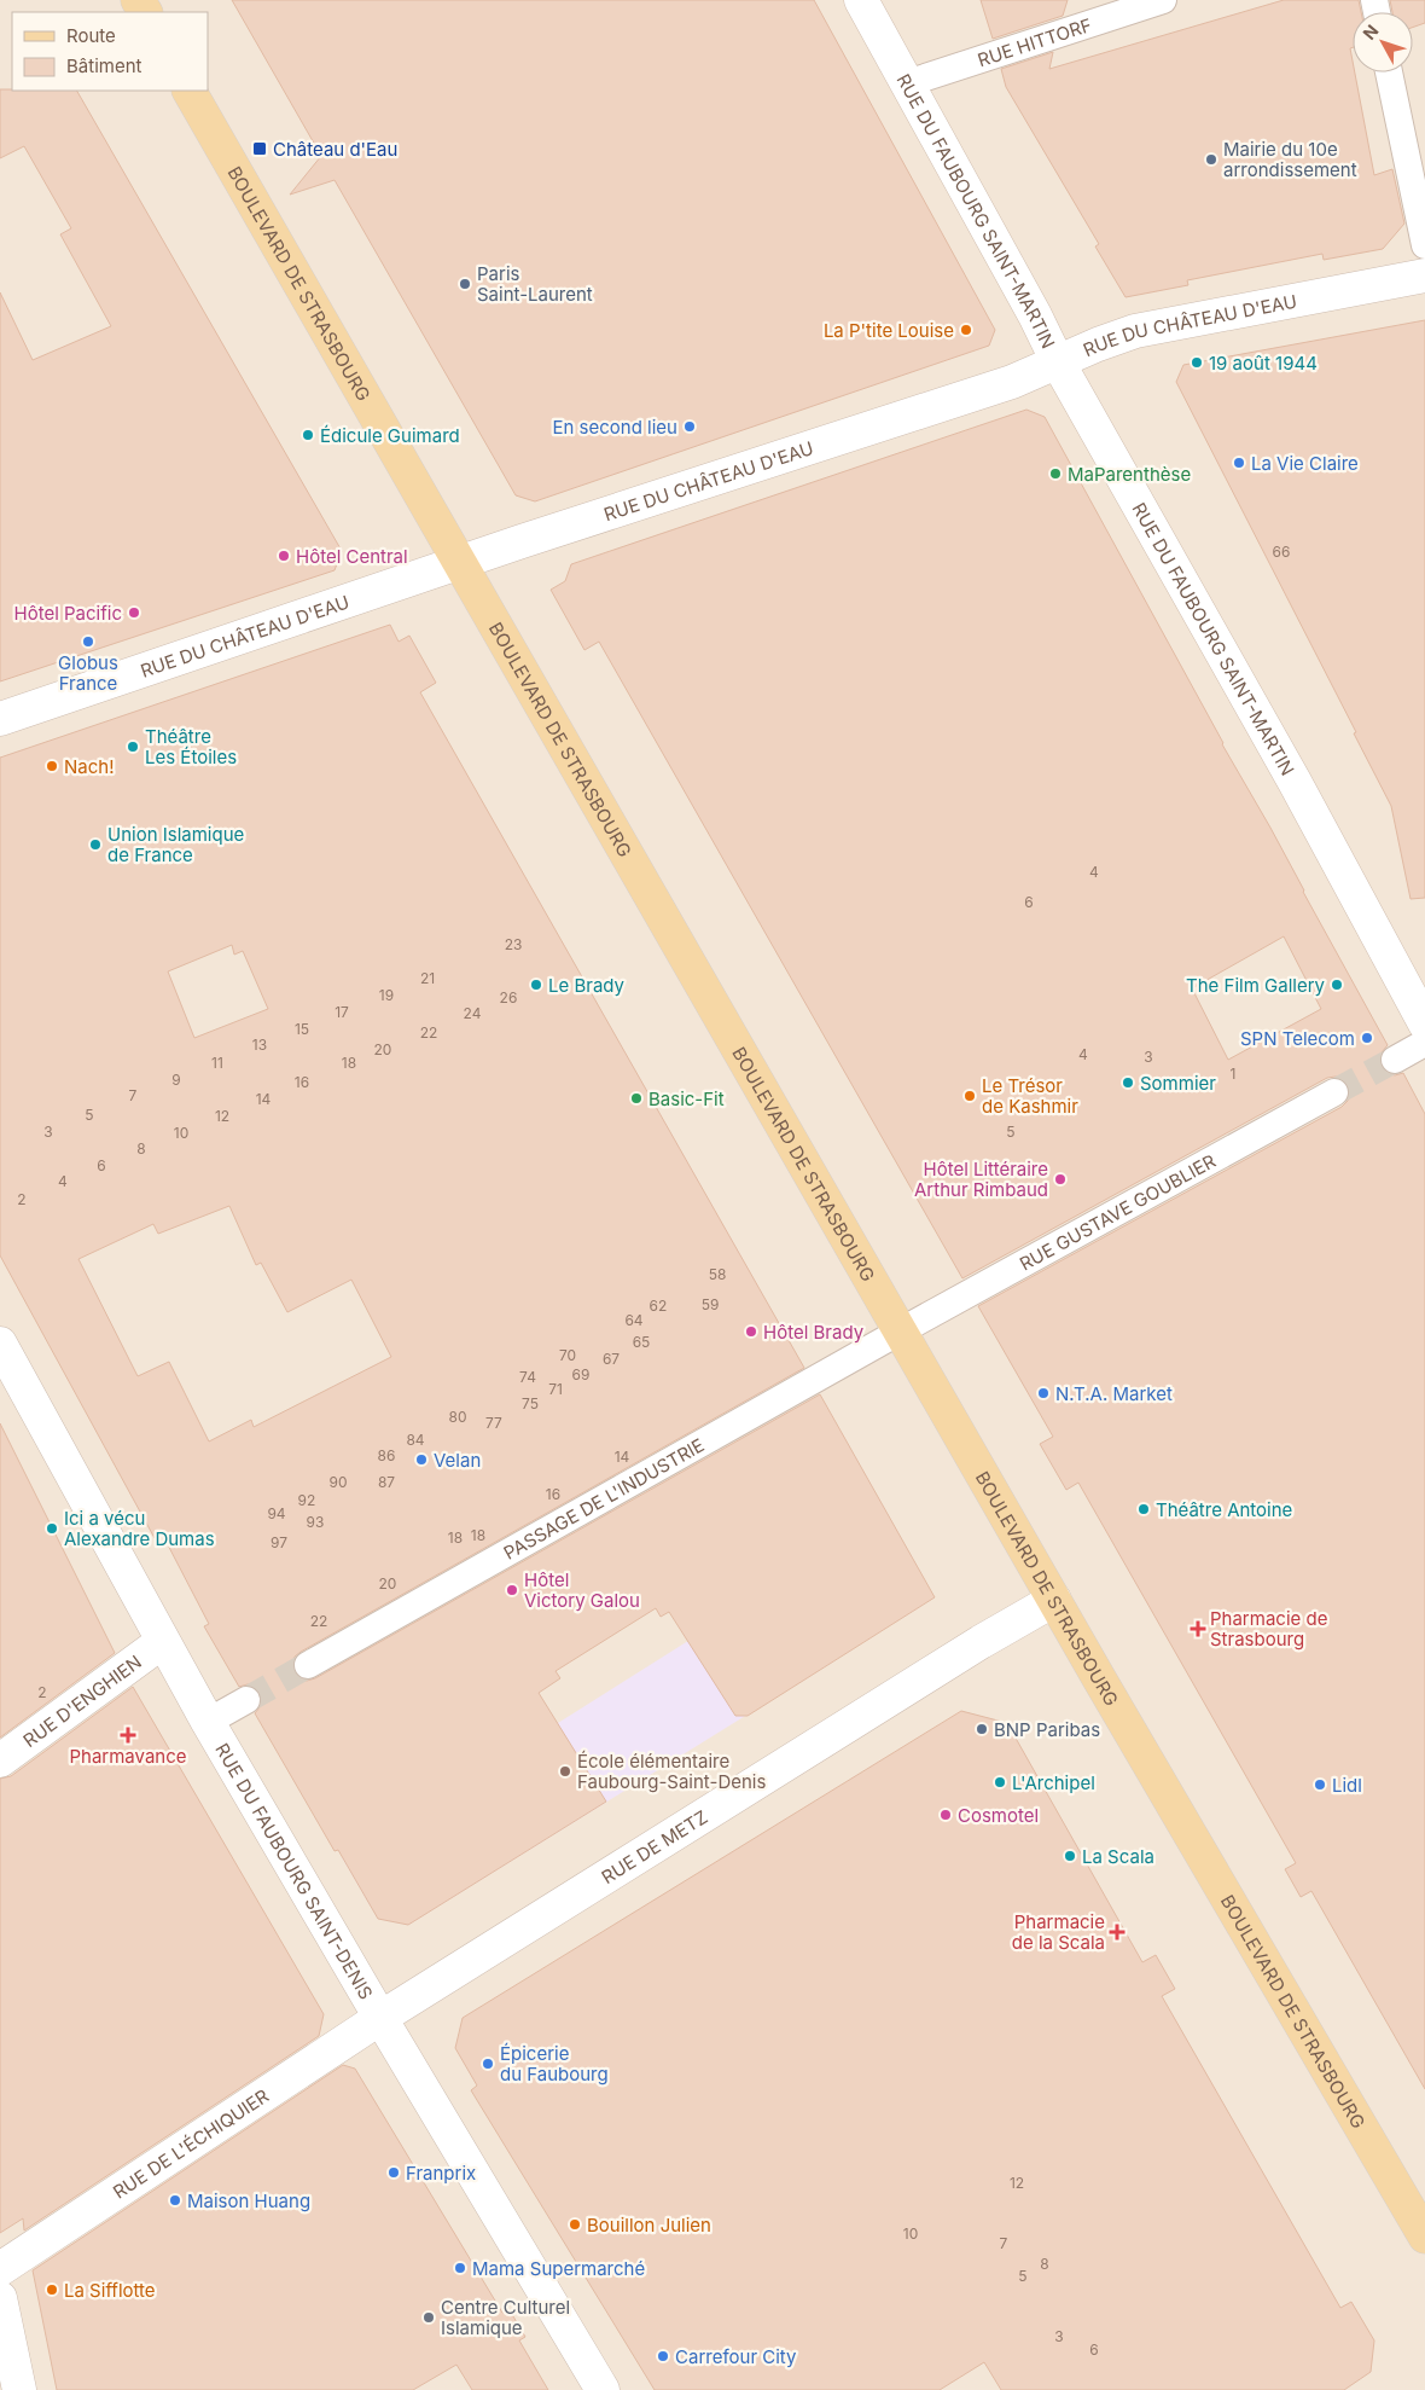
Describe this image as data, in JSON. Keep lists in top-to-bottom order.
{
  "streets": {
    "main road": ["BOULEVARD DE STRASBOURG"],
    "street": [
      "RUE HITTORF",
      "RUE DU FAUBOURG SAINT-MARTIN",
      "RUE DU CHÂTEAU D'EAU",
      "RUE GUSTAVE GOUBLIER",
      "PASSAGE DE L'INDUSTRIE",
      "RUE D'ENGHIEN",
      "RUE DE METZ",
      "RUE DU FAUBOURG SAINT-DENIS",
      "RUE DE L'ÉCHIQUIER"
    ]
  },
  "crossings": [
    ["RUE HITTORF", "RUE DU FAUBOURG SAINT-MARTIN"],
    ["RUE DU FAUBOURG SAINT-MARTIN", "RUE DU CHÂTEAU D'EAU"],
    ["BOULEVARD DE STRASBOURG", "RUE DU CHÂTEAU D'EAU"],
    ["BOULEVARD DE STRASBOURG", "RUE GUSTAVE GOUBLIER"],
    ["BOULEVARD DE STRASBOURG", "PASSAGE DE L'INDUSTRIE"],
    ["BOULEVARD DE STRASBOURG", "RUE DE METZ"],
    ["RUE GUSTAVE GOUBLIER", "PASSAGE DE L'INDUSTRIE"],
    ["RUE D'ENGHIEN", "RUE DU FAUBOURG SAINT-DENIS"],
    ["RUE DE METZ", "RUE DU FAUBOURG SAINT-DENIS"],
    ["RUE DE METZ", "RUE DE L'ÉCHIQUIER"],
    ["RUE DU FAUBOURG SAINT-DENIS", "RUE DE L'ÉCHIQUIER"]
  ],
  "places": {
    "transit": ["Château d'Eau"],
    "other": [
      "Mairie du 10e arrondissement",
      "Paris Saint-Laurent",
      "La P'tite Louise",
      "19 août 1944",
      "En second lieu",
      "Édicule Guimard",
      "La Vie Claire",
      "MaParenthèse",
      "Hôtel Central",
      "Hôtel Pacific",
      "Globus France",
      "Théâtre Les Étoiles",
      "Nach!",
      "Union Islamique de France",
      "Le Brady",
      "The Film Gallery",
      "SPN Telecom",
      "Sommier",
      "Le Trésor de Kashmir",
      "Basic-Fit",
      "Hôtel Littéraire Arthur Rimbaud",
      "Hôtel Brady",
      "N.T.A. Market",
      "Velan",
      "Théâtre Antoine",
      "Ici a vécu Alexandre Dumas",
      "Hôtel Victory Galou",
      "BNP Paribas",
      "École élémentaire Faubourg-Saint-Denis",
      "L'Archipel",
      "Lidl",
      "Cosmotel",
      "La Scala",
      "Épicerie du Faubourg",
      "Franprix",
      "Maison Huang",
      "Bouillon Julien",
      "Mama Supermarché",
      "La Sifflotte",
      "Centre Culturel Islamique",
      "Carrefour City"
    ],
    "health": ["Pharmacie de Strasbourg", "Pharmavance", "Pharmacie de la Scala"]
  },
  "house_numbers": [
    "66",
    "4",
    "6",
    "23",
    "21",
    "19",
    "26",
    "17",
    "24",
    "15",
    "22",
    "13",
    "20",
    "4",
    "3",
    "11",
    "18",
    "1",
    "9",
    "16",
    "7",
    "14",
    "5",
    "12",
    "3",
    "5",
    "10",
    "8",
    "6",
    "4",
    "2",
    "58",
    "59",
    "62",
    "64",
    "65",
    "70",
    "67",
    "69",
    "74",
    "71",
    "75",
    "80",
    "77",
    "84",
    "86",
    "14",
    "90",
    "87",
    "16",
    "92",
    "94",
    "93",
    "18",
    "18",
    "97",
    "20",
    "22",
    "2",
    "12",
    "10",
    "7",
    "8",
    "5",
    "3",
    "6"
  ],
  "legend": ["Route", "Bâtiment"],
  "north": "top left"
}
